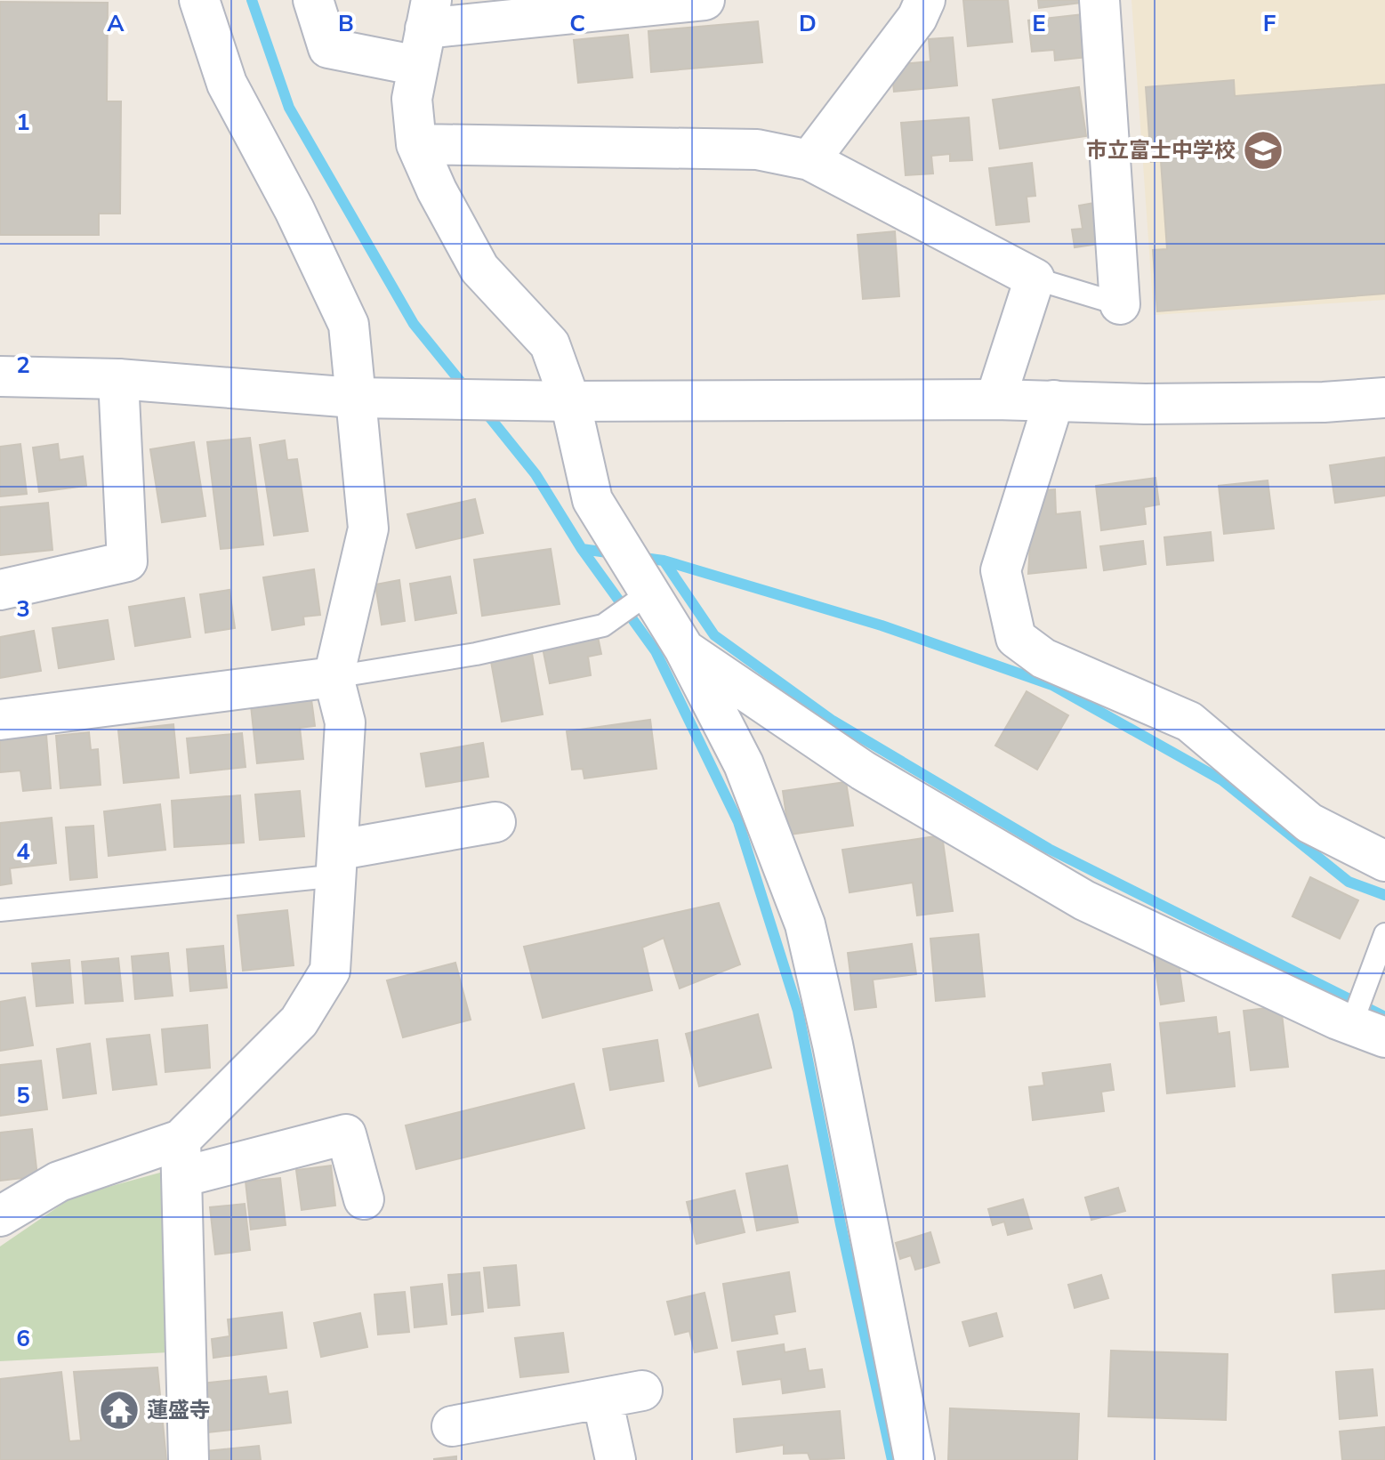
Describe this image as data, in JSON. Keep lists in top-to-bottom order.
{
  "places": {
    "school or university": ["市立富士中学校"],
    "temple": ["蓮盛寺"]
  },
  "grid": {
    "columns": [
      "A",
      "B",
      "C",
      "D",
      "E",
      "F"
    ],
    "rows": [
      "1",
      "2",
      "3",
      "4",
      "5",
      "6"
    ]
  }
}
